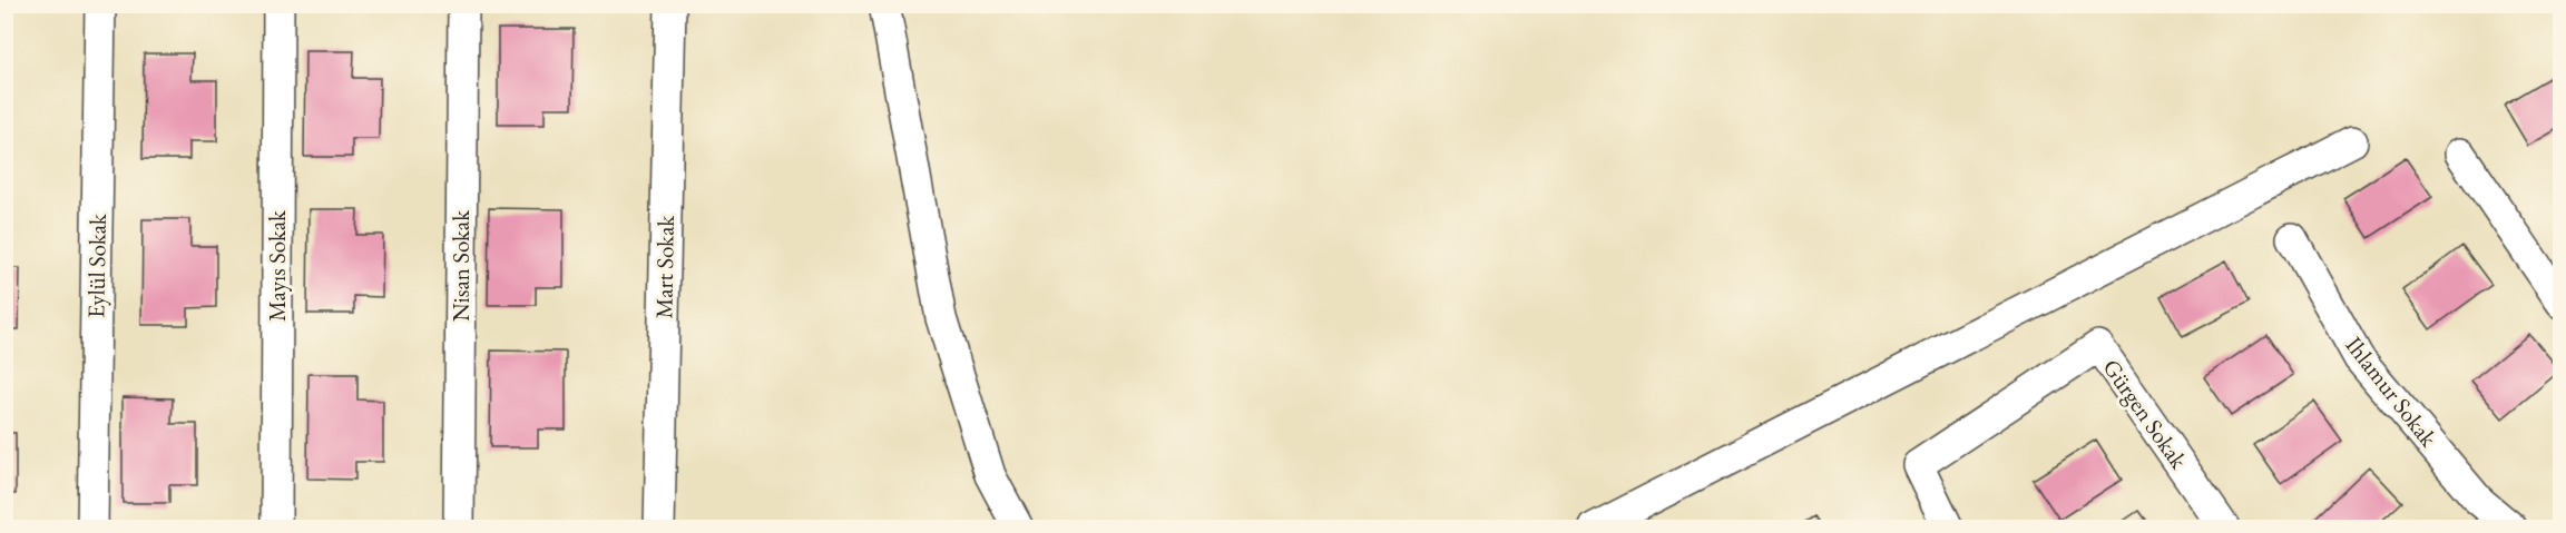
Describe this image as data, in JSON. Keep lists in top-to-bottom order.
{
  "streets": {
    "street": [
      "Eylül Sokak",
      "Mayıs Sokak",
      "Nisan Sokak",
      "Mart Sokak",
      "Ihlamur Sokak",
      "Gürgen Sokak"
    ]
  }
}
